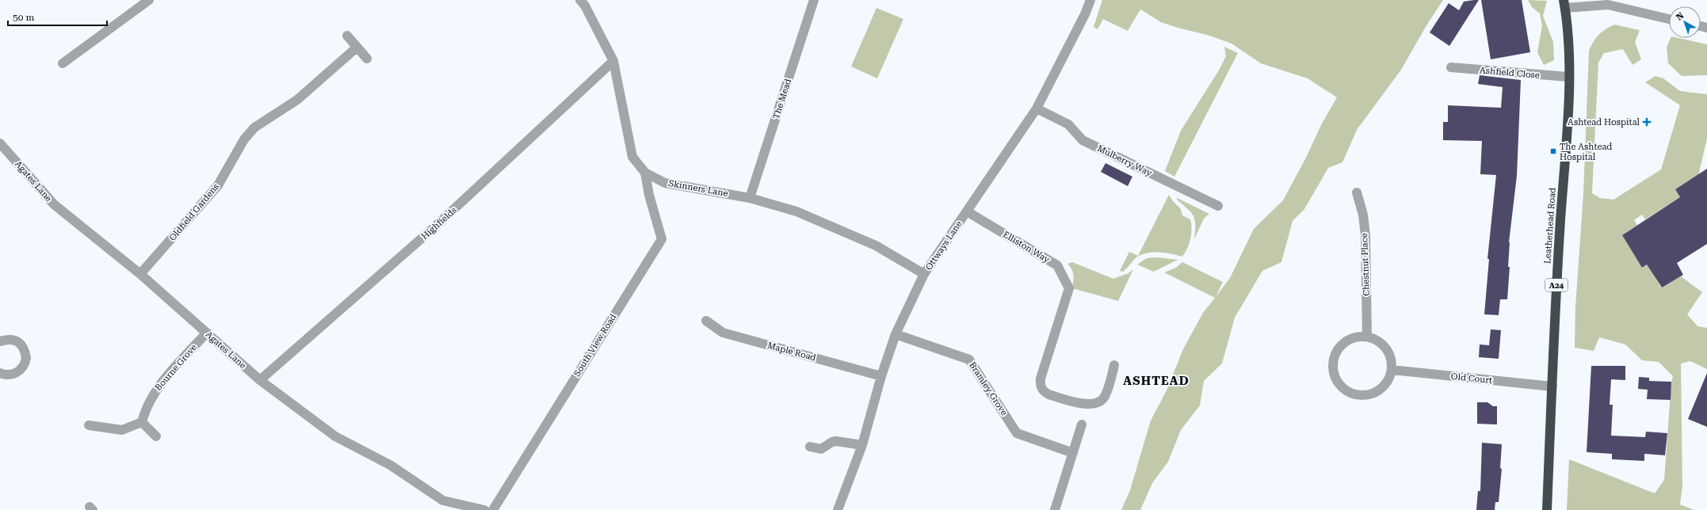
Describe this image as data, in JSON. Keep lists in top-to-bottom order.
{
  "streets": {
    "highway": ["Leatherhead Road", "A24"],
    "street": [
      "Ashfield Close",
      "The Mead",
      "Mulberry Way",
      "Agates Lane",
      "Skinners Lane",
      "Oldfield Gardens",
      "Highfields",
      "Ottways Lane",
      "Elliston Way",
      "Chestnut Place",
      "South View Road",
      "Maple Road",
      "Bourne Grove",
      "Old Court",
      "Bramley Grove"
    ]
  },
  "crossings": [
    ["Ashfield Close", "Leatherhead Road"],
    ["The Mead", "Skinners Lane"],
    ["Mulberry Way", "Ottways Lane"],
    ["Agates Lane", "Oldfield Gardens"],
    ["Agates Lane", "Highfields"],
    ["Agates Lane", "Bourne Grove"],
    ["Skinners Lane", "Highfields"],
    ["Skinners Lane", "Ottways Lane"],
    ["Skinners Lane", "South View Road"],
    ["Leatherhead Road", "Old Court"],
    ["Ottways Lane", "Elliston Way"],
    ["Ottways Lane", "Maple Road"],
    ["Ottways Lane", "Bramley Grove"],
    ["Chestnut Place", "Old Court"]
  ],
  "districts": ["ASHTEAD"],
  "places": {
    "health": ["Ashtead Hospital"],
    "transit": ["The Ashtead Hospital"]
  },
  "scale_bar": "50 m",
  "north": "top left"
}
